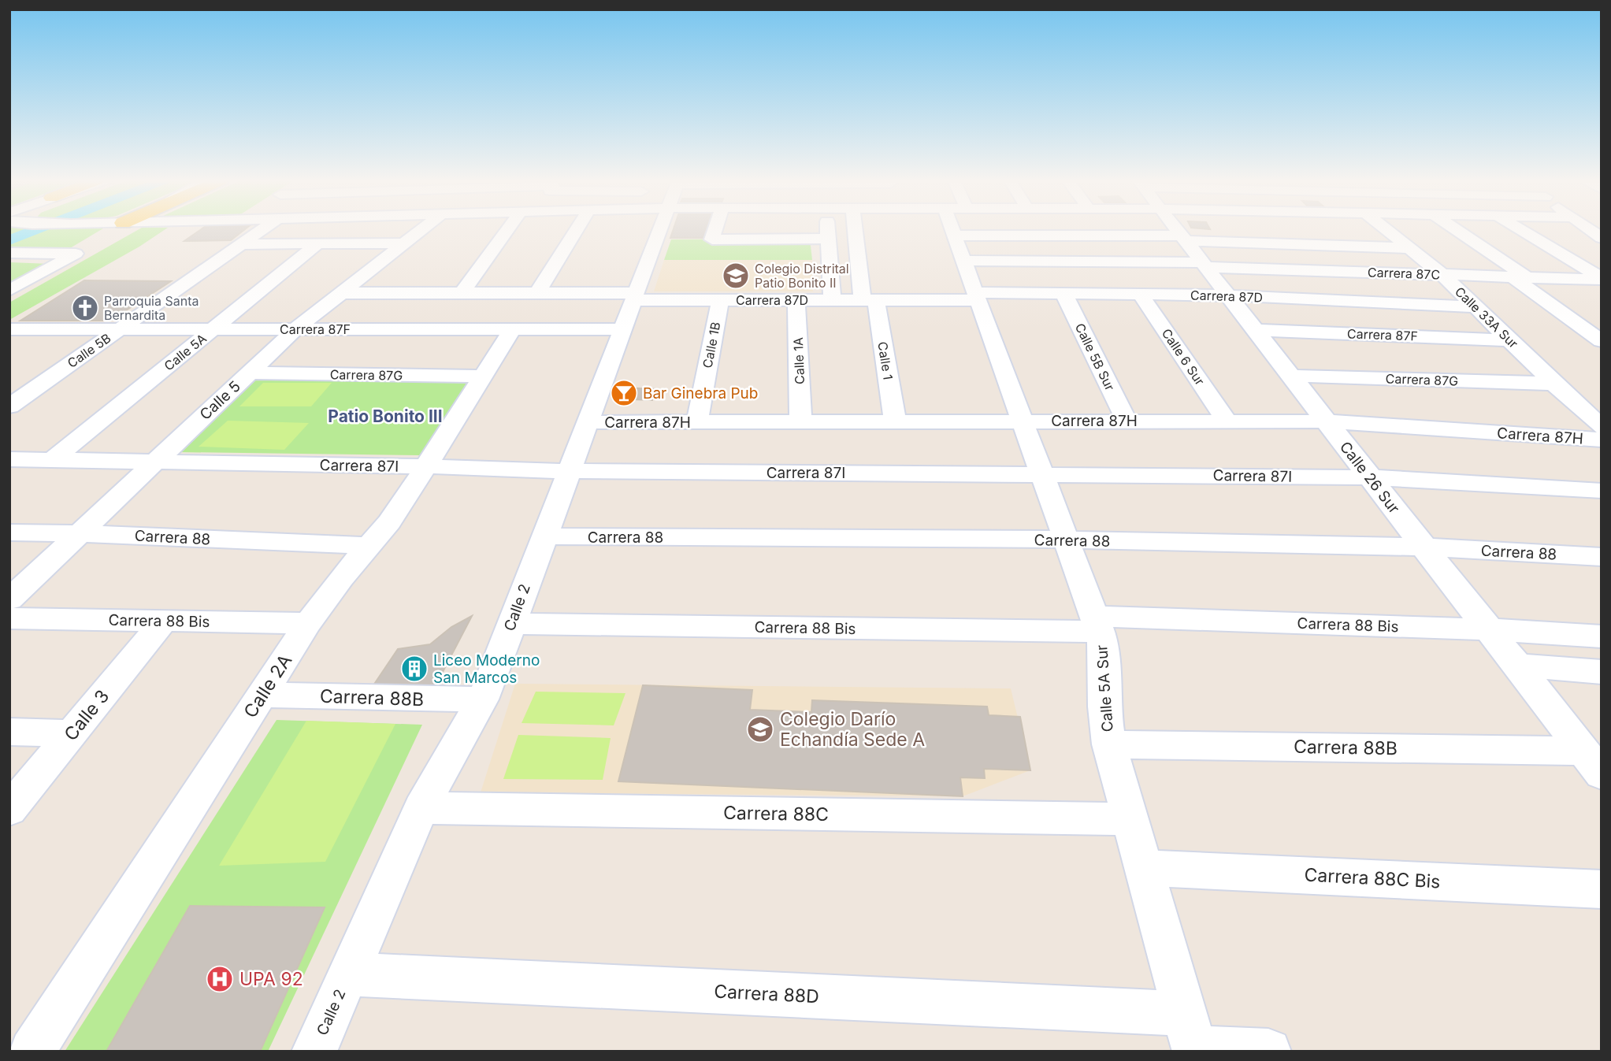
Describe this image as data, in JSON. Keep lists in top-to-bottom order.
{
  "streets": {
    "street": [
      "Carrera 87C",
      "Carrera 87D",
      "Calle 33A Sur",
      "Carrera 87F",
      "Calle 1B",
      "Calle 5B",
      "Calle 5A",
      "Calle 5B Sur",
      "Calle 6 Sur",
      "Calle 1A",
      "Calle 1",
      "Carrera 87G",
      "Calle 5",
      "Carrera 87H",
      "Carrera 87I",
      "Calle 26 Sur",
      "Carrera 88",
      "Calle 2",
      "Carrera 88 Bis",
      "Calle 2A",
      "Calle 5A Sur",
      "Carrera 88B",
      "Calle 3",
      "Carrera 88C",
      "Carrera 88C Bis",
      "Carrera 88D"
    ]
  },
  "crossings": [
    ["Carrera 87C", "Calle 33A Sur"],
    ["Carrera 87C", "Calle 26 Sur"],
    ["Carrera 87C", "Calle 5A Sur"],
    ["Carrera 87D", "Calle 33A Sur"],
    ["Carrera 87D", "Calle 1B"],
    ["Carrera 87D", "Calle 5B Sur"],
    ["Carrera 87D", "Calle 6 Sur"],
    ["Carrera 87D", "Calle 1A"],
    ["Carrera 87D", "Calle 1"],
    ["Carrera 87D", "Calle 5"],
    ["Carrera 87D", "Calle 26 Sur"],
    ["Carrera 87D", "Calle 2"],
    ["Carrera 87D", "Calle 5A Sur"],
    ["Calle 33A Sur", "Carrera 87F"],
    ["Calle 33A Sur", "Carrera 87G"],
    ["Carrera 87F", "Calle 5B"],
    ["Carrera 87F", "Calle 5A"],
    ["Carrera 87F", "Calle 5"],
    ["Carrera 87F", "Calle 26 Sur"],
    ["Carrera 87F", "Calle 2"],
    ["Carrera 87F", "Calle 2A"],
    ["Calle 1B", "Carrera 87H"],
    ["Calle 5A", "Carrera 87I"],
    ["Calle 5B Sur", "Carrera 87H"],
    ["Calle 6 Sur", "Carrera 87H"],
    ["Calle 1A", "Carrera 87H"],
    ["Calle 1", "Carrera 87H"],
    ["Carrera 87G", "Calle 5"],
    ["Carrera 87G", "Calle 26 Sur"],
    ["Carrera 87G", "Calle 2A"],
    ["Calle 5", "Carrera 87I"],
    ["Calle 5", "Carrera 88"],
    ["Carrera 87H", "Calle 26 Sur"],
    ["Carrera 87H", "Calle 2"],
    ["Carrera 87H", "Calle 5A Sur"],
    ["Carrera 87I", "Calle 26 Sur"],
    ["Carrera 87I", "Calle 2"],
    ["Carrera 87I", "Calle 2A"],
    ["Carrera 87I", "Calle 5A Sur"],
    ["Calle 26 Sur", "Carrera 88"],
    ["Calle 26 Sur", "Carrera 88 Bis"],
    ["Calle 26 Sur", "Carrera 88B"],
    ["Carrera 88", "Calle 2"],
    ["Carrera 88", "Calle 2A"],
    ["Carrera 88", "Calle 5A Sur"],
    ["Calle 2", "Carrera 88 Bis"],
    ["Calle 2", "Carrera 88B"],
    ["Calle 2", "Carrera 88C"],
    ["Calle 2", "Carrera 88D"],
    ["Carrera 88 Bis", "Calle 2A"],
    ["Carrera 88 Bis", "Calle 5A Sur"],
    ["Carrera 88 Bis", "Calle 3"],
    ["Calle 2A", "Carrera 88B"],
    ["Calle 5A Sur", "Carrera 88B"],
    ["Calle 5A Sur", "Carrera 88C"],
    ["Calle 5A Sur", "Carrera 88C Bis"],
    ["Calle 5A Sur", "Carrera 88D"]
  ],
  "districts": ["Patio Bonito III"],
  "places": {
    "school or university": ["Colegio Distrital Patio Bonito II", "Colegio Darío Echandía Sede A"],
    "church": ["Parroquia Santa Bernardita"],
    "bar": ["Bar Ginebra Pub"],
    "building": ["Liceo Moderno San Marcos"],
    "hospital": ["UPA 92"]
  }
}
